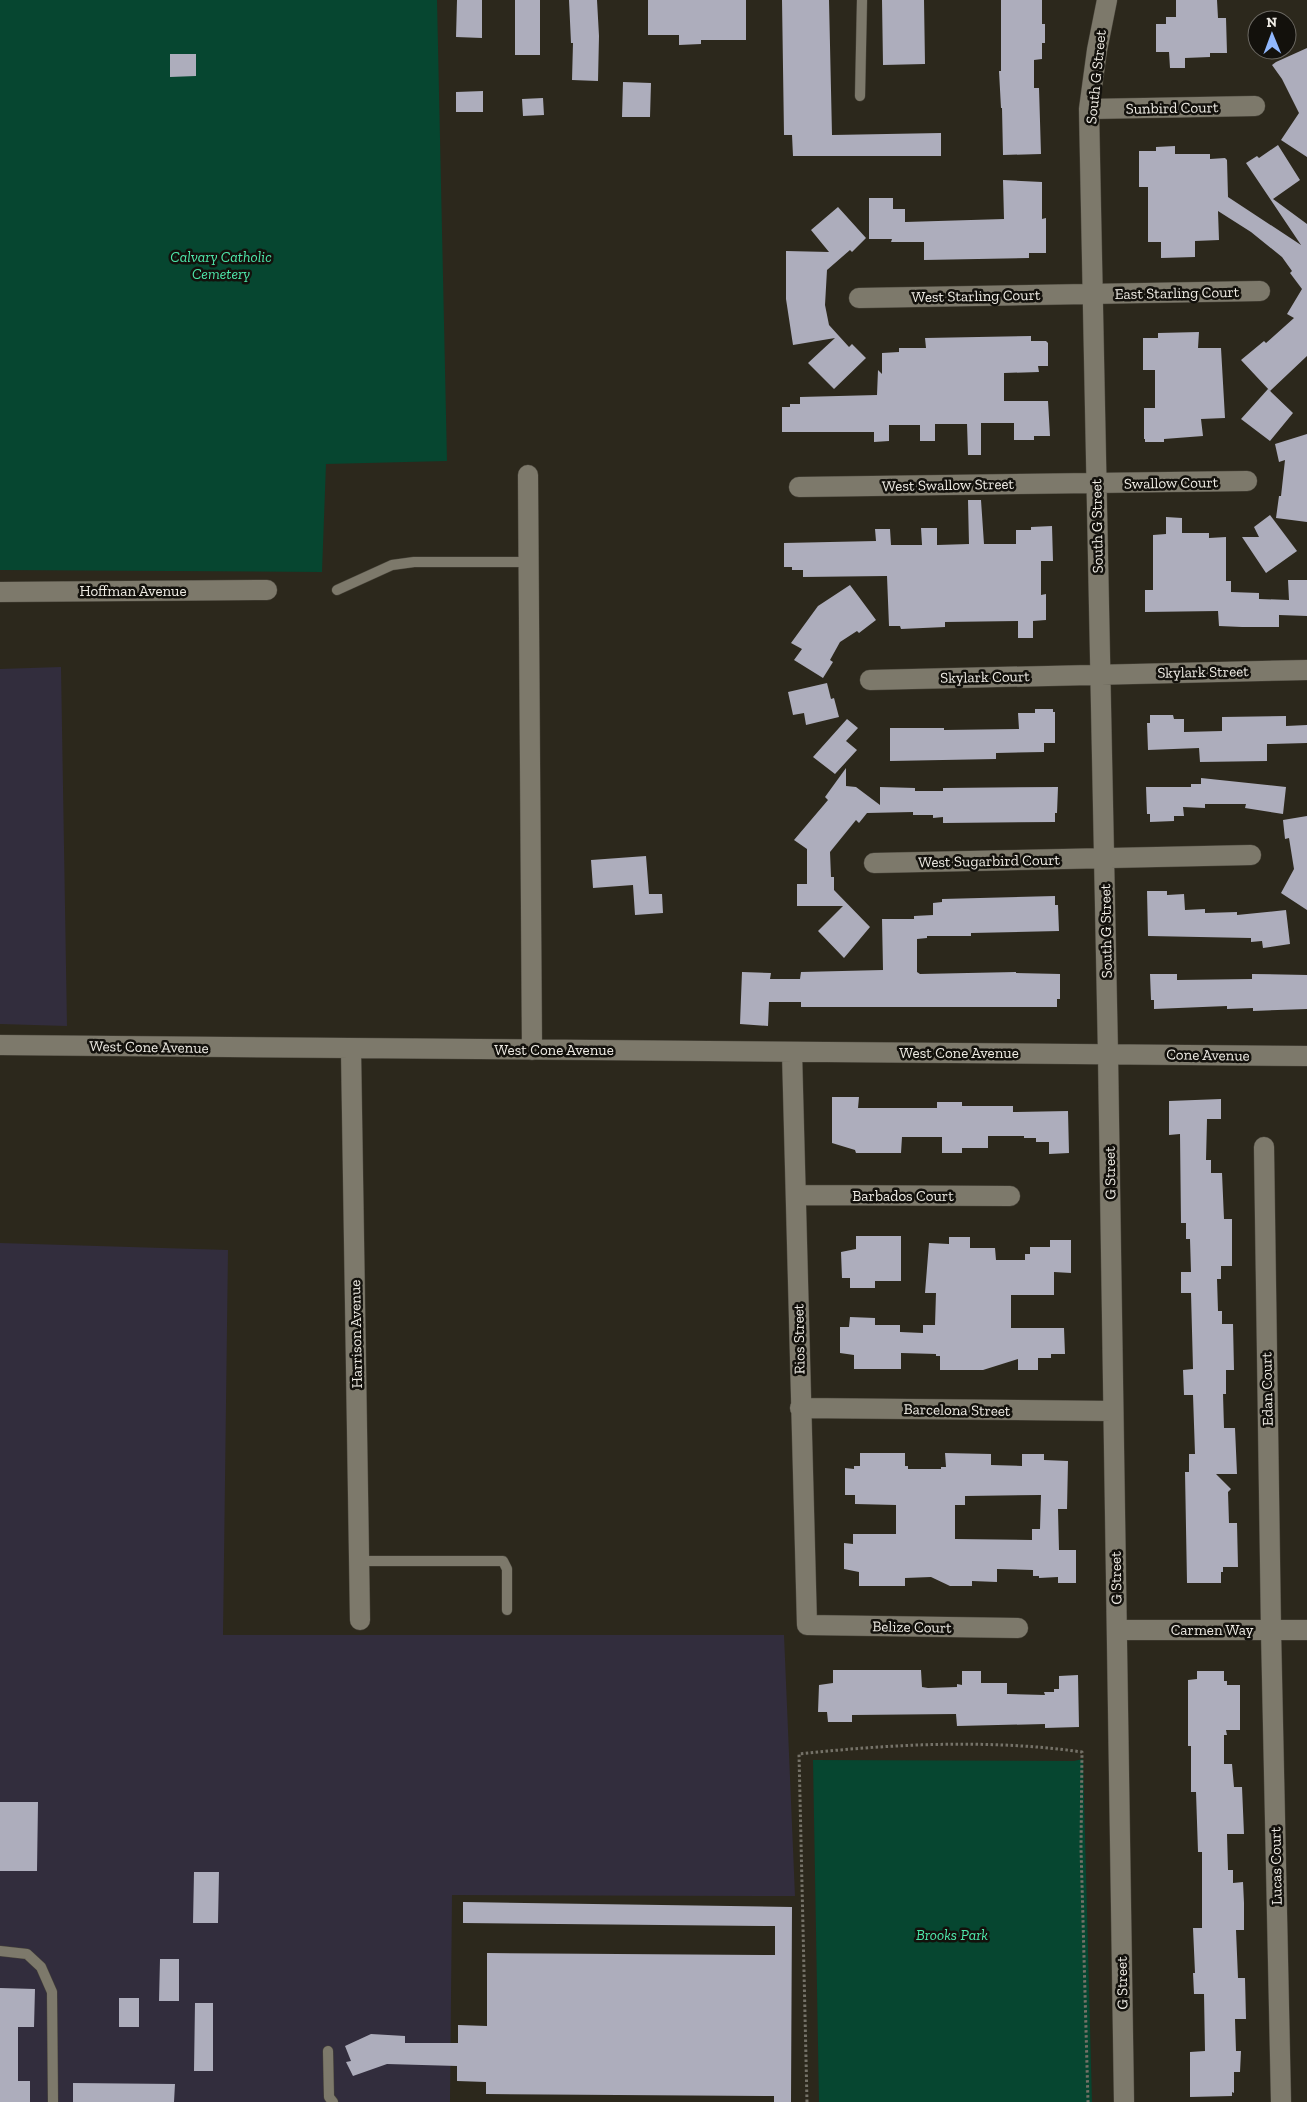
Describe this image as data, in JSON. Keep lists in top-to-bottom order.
{
  "streets": {
    "street": [
      "South G Street",
      "Sunbird Court",
      "East Starling Court",
      "West Starling Court",
      "Swallow Court",
      "West Swallow Street",
      "Hoffman Avenue",
      "Skylark Street",
      "Skylark Court",
      "West Sugarbird Court",
      "West Cone Avenue",
      "Cone Avenue",
      "G Street",
      "Barbados Court",
      "Harrison Avenue",
      "Rios Street",
      "Edan Court",
      "Barcelona Street",
      "Belize Court",
      "Carmen Way",
      "Lucas Court"
    ]
  },
  "crossings": [
    ["South G Street", "Sunbird Court"],
    ["South G Street", "East Starling Court"],
    ["South G Street", "West Starling Court"],
    ["South G Street", "Swallow Court"],
    ["South G Street", "West Swallow Street"],
    ["South G Street", "Skylark Street"],
    ["South G Street", "Skylark Court"],
    ["South G Street", "West Sugarbird Court"],
    ["South G Street", "West Cone Avenue"],
    ["South G Street", "Cone Avenue"],
    ["South G Street", "G Street"],
    ["East Starling Court", "West Starling Court"],
    ["Swallow Court", "West Swallow Street"],
    ["Skylark Street", "Skylark Court"],
    ["West Cone Avenue", "Cone Avenue"],
    ["West Cone Avenue", "G Street"],
    ["West Cone Avenue", "Harrison Avenue"],
    ["West Cone Avenue", "Rios Street"],
    ["Cone Avenue", "G Street"],
    ["G Street", "Barcelona Street"],
    ["G Street", "Carmen Way"],
    ["Barbados Court", "Rios Street"],
    ["Rios Street", "Barcelona Street"],
    ["Rios Street", "Belize Court"],
    ["Edan Court", "Carmen Way"],
    ["Edan Court", "Lucas Court"],
    ["Carmen Way", "Lucas Court"]
  ],
  "parks": ["Calvary Catholic Cemetery", "Brooks Park"],
  "north": "top"
}
